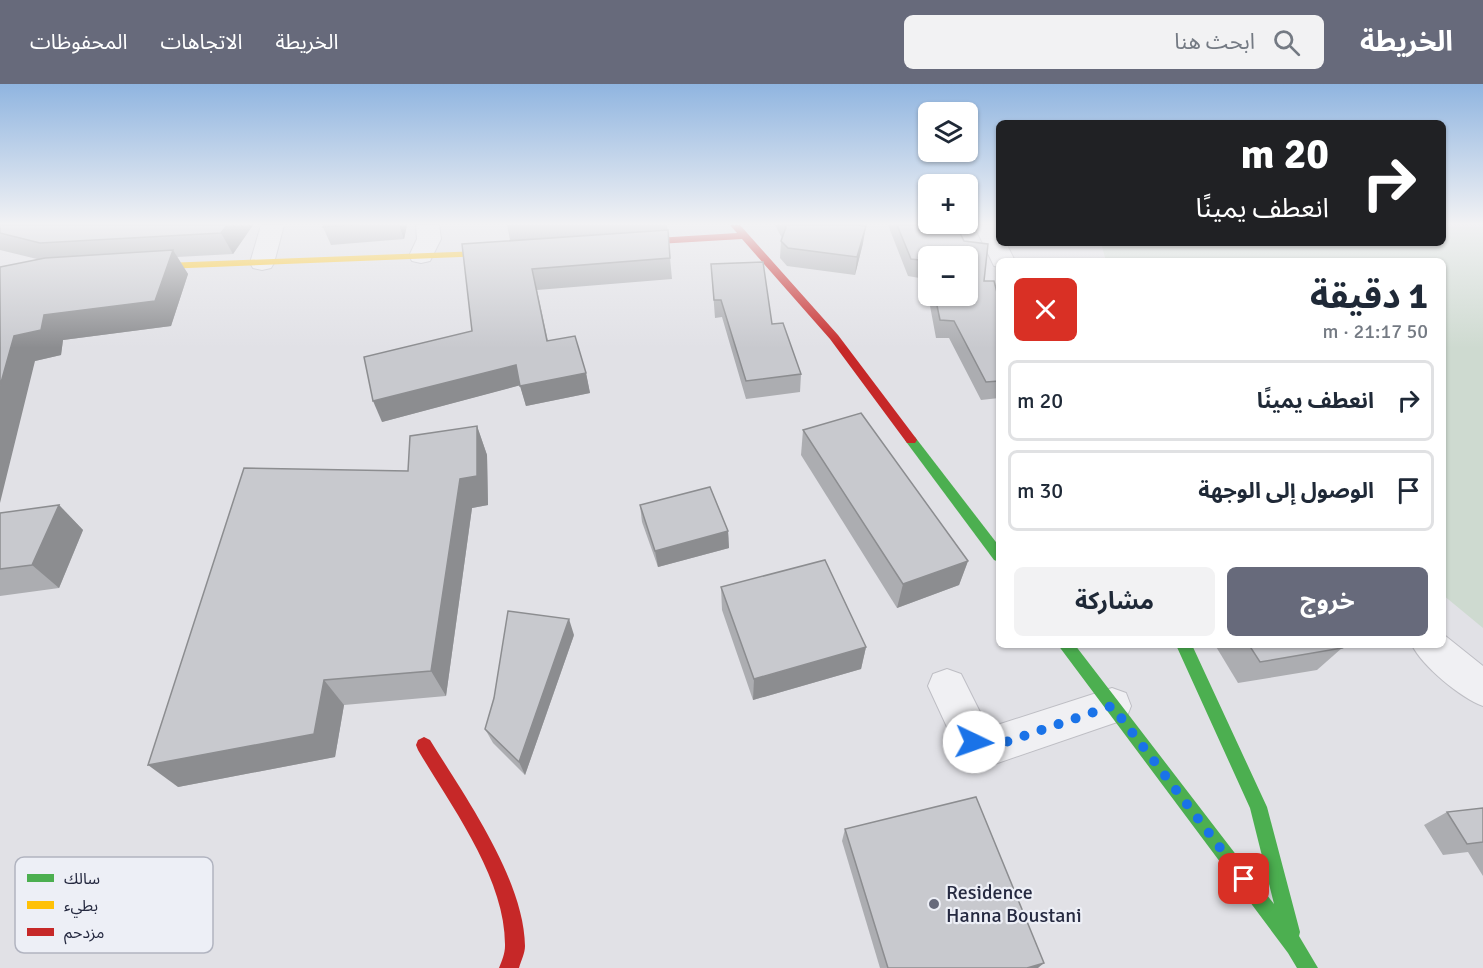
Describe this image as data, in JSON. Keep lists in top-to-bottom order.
{
  "places": ["Residence Hanna Boustani"],
  "legend": ["سالك", "بطيء", "مزدحم"],
  "page": {
    "header": "الخريطة",
    "search": "ابحث هنا",
    "nav": ["الخريطة", "الاتجاهات", "المحفوظات"],
    "map_buttons": ["+", "−"],
    "turn": ["20 m", "انعطف يمينًا"],
    "heading": ["1 دقيقة", "50 m · 21:17"],
    "list": [
      {
        "name": "انعطف يمينًا",
        "value": "20 m"
      },
      {
        "name": "الوصول إلى الوجهة",
        "value": "30 m"
      }
    ],
    "buttons": ["خروج", "مشاركة"]
  }
}
